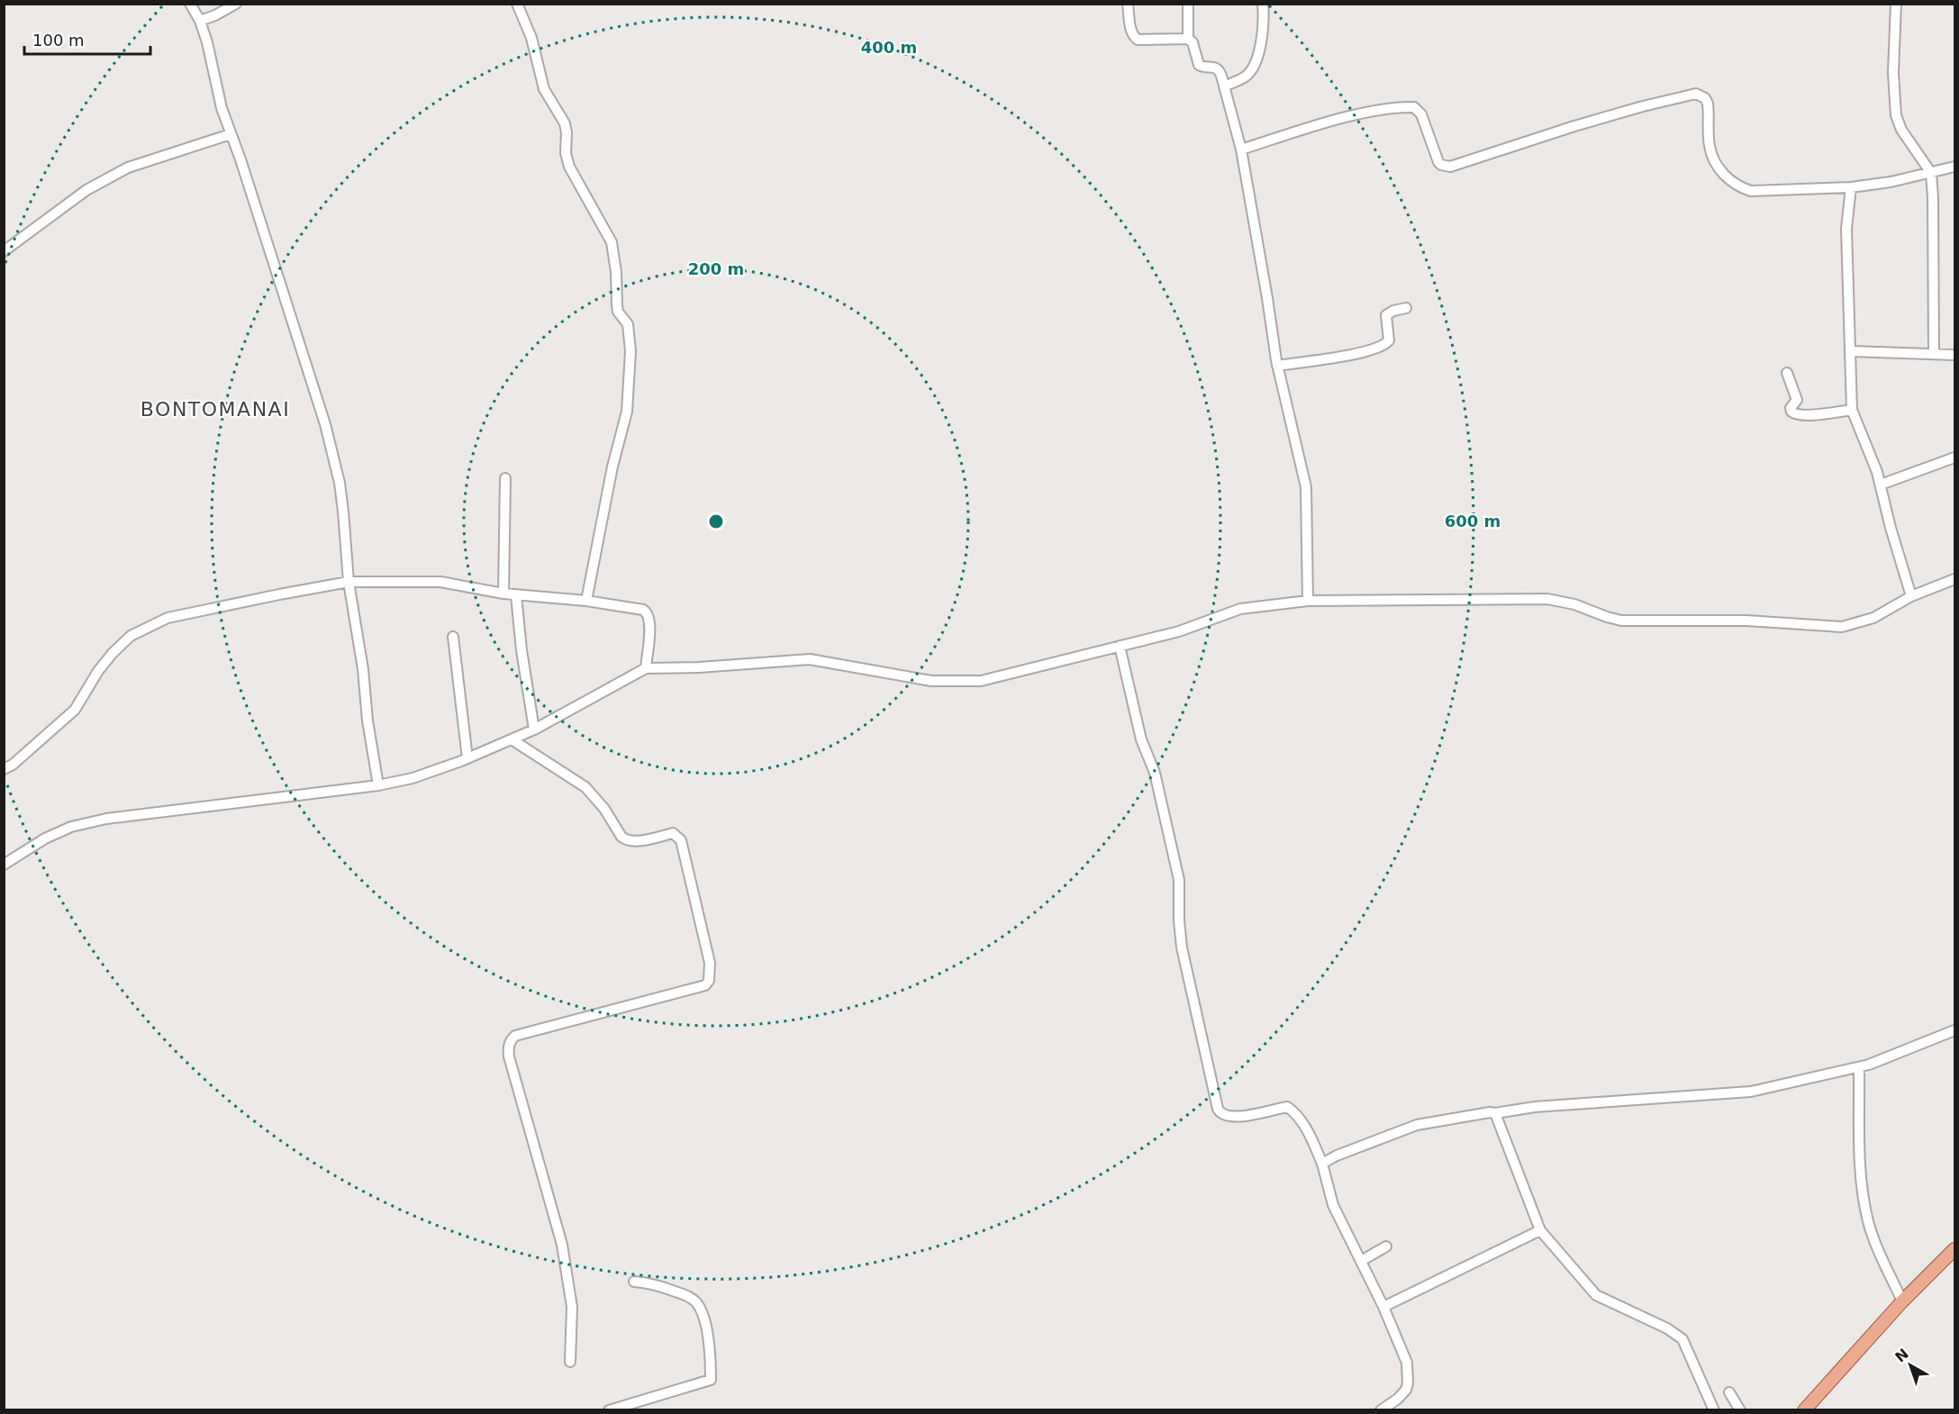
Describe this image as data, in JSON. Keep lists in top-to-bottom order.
{
  "districts": ["BONTOMANAI"],
  "scale_bar": "100 m",
  "north": "top left",
  "rings": ["400 m", "200 m", "600 m"]
}
